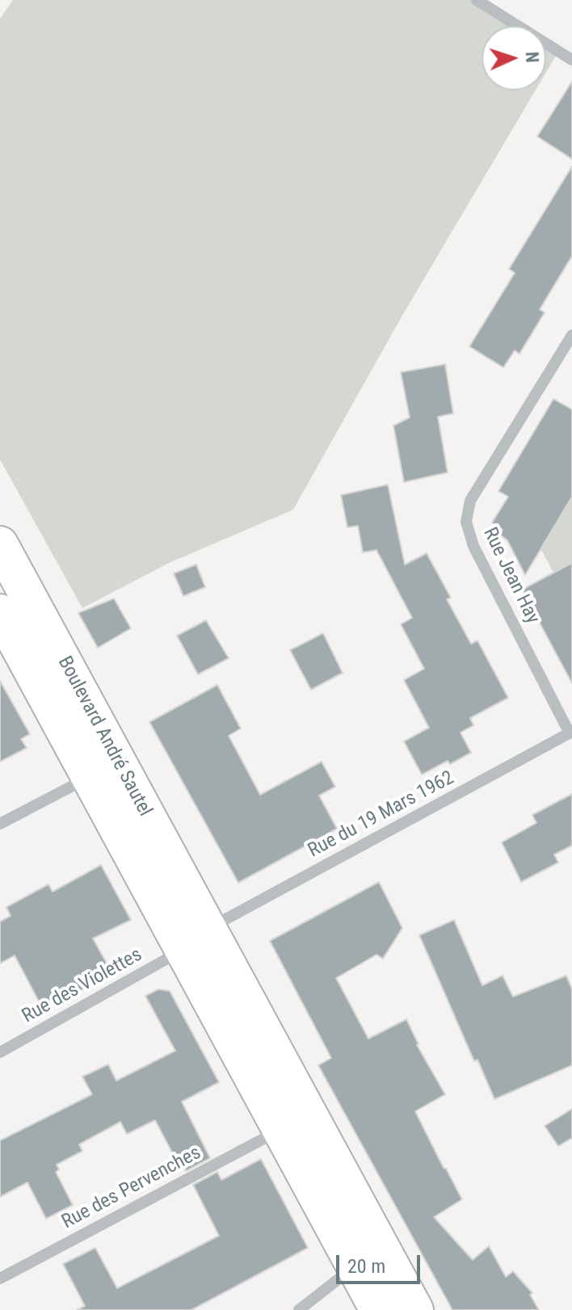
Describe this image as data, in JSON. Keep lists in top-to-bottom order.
{
  "streets": {
    "main road": ["Boulevard André Sautel"],
    "street": [
      "Rue Jean Hay",
      "Rue du 19 Mars 1962",
      "Rue des Violettes",
      "Rue des Pervenches"
    ]
  },
  "crossings": [
    ["Rue Jean Hay", "Rue du 19 Mars 1962"],
    ["Boulevard André Sautel", "Rue du 19 Mars 1962"],
    ["Boulevard André Sautel", "Rue des Violettes"],
    ["Boulevard André Sautel", "Rue des Pervenches"],
    ["Rue du 19 Mars 1962", "Rue des Violettes"]
  ],
  "scale_bar": "20 m",
  "north": "right"
}
